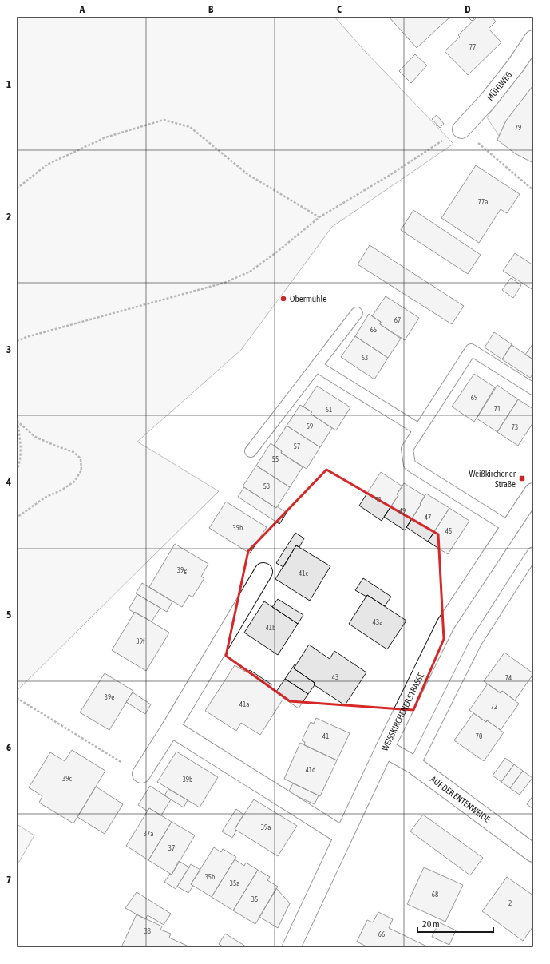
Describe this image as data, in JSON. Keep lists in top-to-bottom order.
{
  "streets": {
    "street": ["MÜHLWEG", "WEISSKIRCHENER STRASSE", "AUF DER ENTENWEIDE"]
  },
  "crossings": [
    ["WEISSKIRCHENER STRASSE", "AUF DER ENTENWEIDE"]
  ],
  "places": {
    "other": ["Obermühle"],
    "transit": ["Weißkirchener Straße"]
  },
  "house_numbers": [
    "77",
    "79",
    "77a",
    "67",
    "65",
    "63",
    "69",
    "71",
    "61",
    "59",
    "73",
    "57",
    "55",
    "53",
    "51",
    "49",
    "47",
    "39h",
    "45",
    "39g",
    "41c",
    "43a",
    "41b",
    "39f",
    "43",
    "74",
    "39e",
    "41a",
    "72",
    "41",
    "70",
    "41d",
    "39c",
    "39b",
    "39a",
    "37a",
    "37",
    "35b",
    "35a",
    "68",
    "35",
    "2",
    "33",
    "66"
  ],
  "scale_bar": "20 m",
  "grid": {
    "columns": [
      "A",
      "B",
      "C",
      "D"
    ],
    "rows": [
      "1",
      "2",
      "3",
      "4",
      "5",
      "6",
      "7"
    ]
  }
}
